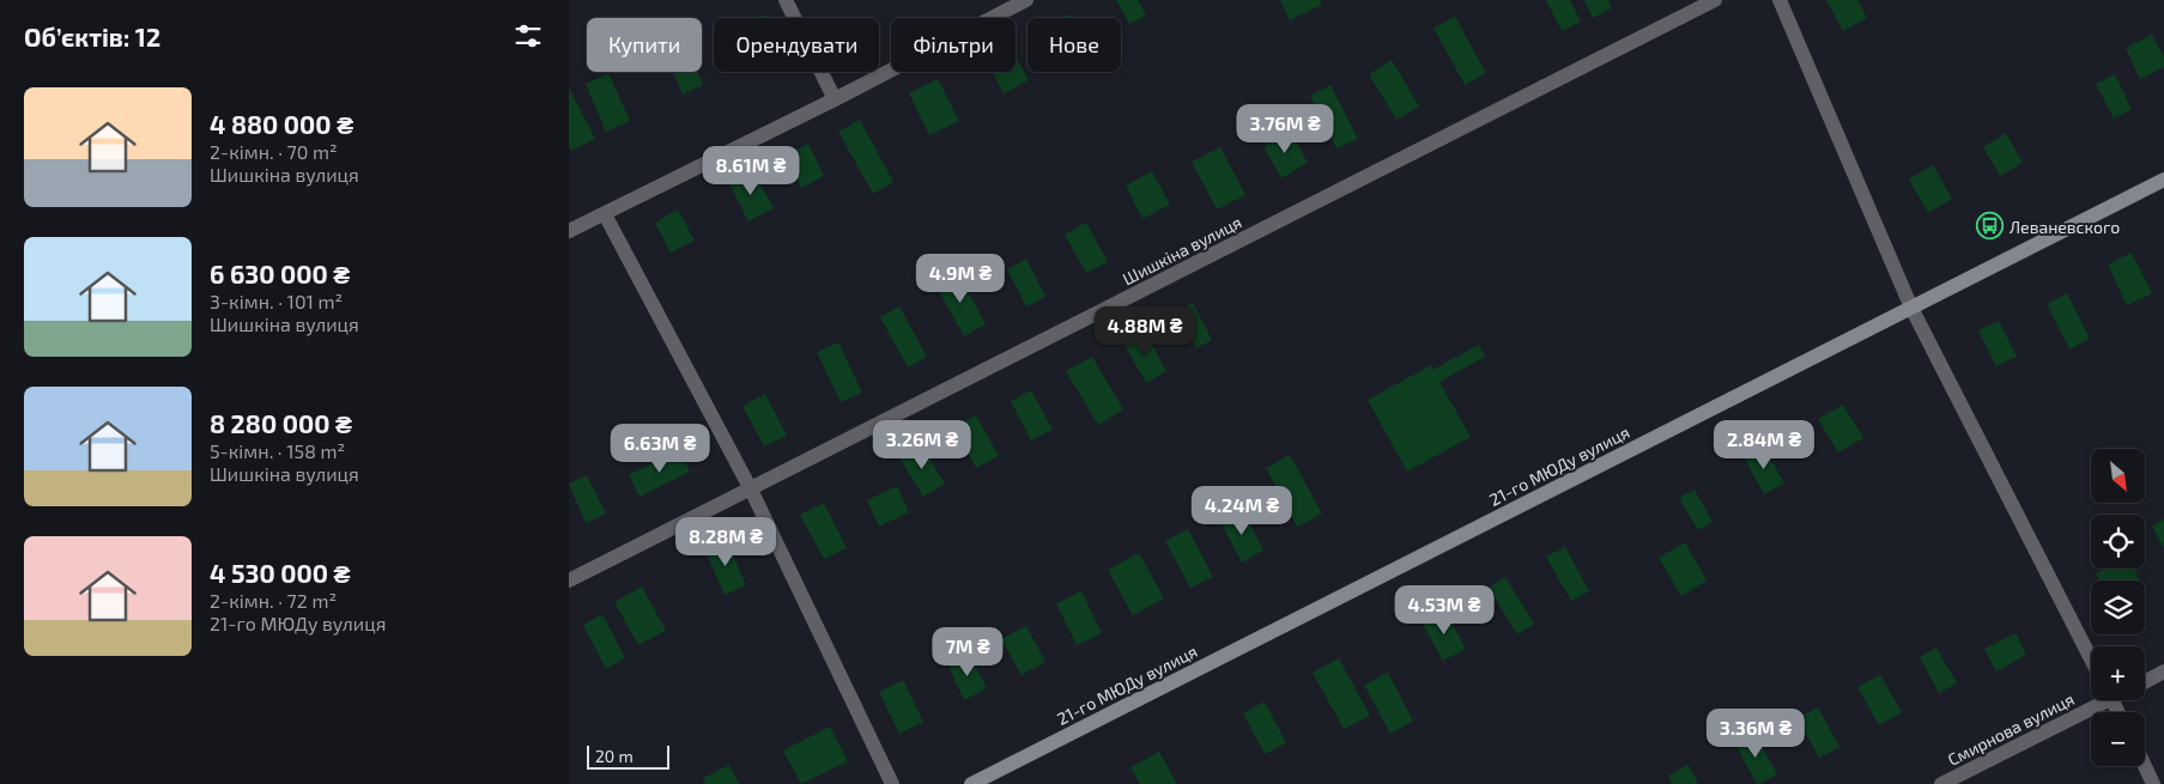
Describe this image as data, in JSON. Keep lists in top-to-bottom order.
{
  "streets": {
    "street": ["Шишкіна вулиця", "21-го МЮДу вулиця", "Смирнова вулиця"]
  },
  "places": {
    "bus stop": ["Леваневского"]
  },
  "scale_bar": "20 m",
  "north": "bottom right",
  "page": {
    "heading": "Об’єктів: 12",
    "chip": [
      "Купити",
      "Орендувати",
      "Фільтри",
      "Нове"
    ],
    "list": [
      {
        "name": "4 880 000 ₴",
        "note": "2-кімн. · 70 m² · Шишкіна вулиця"
      },
      {
        "name": "6 630 000 ₴",
        "note": "3-кімн. · 101 m² · Шишкіна вулиця"
      },
      {
        "name": "8 280 000 ₴",
        "note": "5-кімн. · 158 m² · Шишкіна вулиця"
      },
      {
        "name": "4 530 000 ₴",
        "note": "2-кімн. · 72 m² · 21-го МЮДу вулиця"
      }
    ],
    "price": [
      "3.76M ₴",
      "8.61M ₴",
      "4.9M ₴",
      "4.88M ₴",
      "3.26M ₴",
      "2.84M ₴",
      "6.63M ₴",
      "4.24M ₴",
      "8.28M ₴",
      "4.53M ₴",
      "7M ₴",
      "3.36M ₴"
    ],
    "map_buttons": ["+", "−"],
    "scale": "20 m"
  }
}
